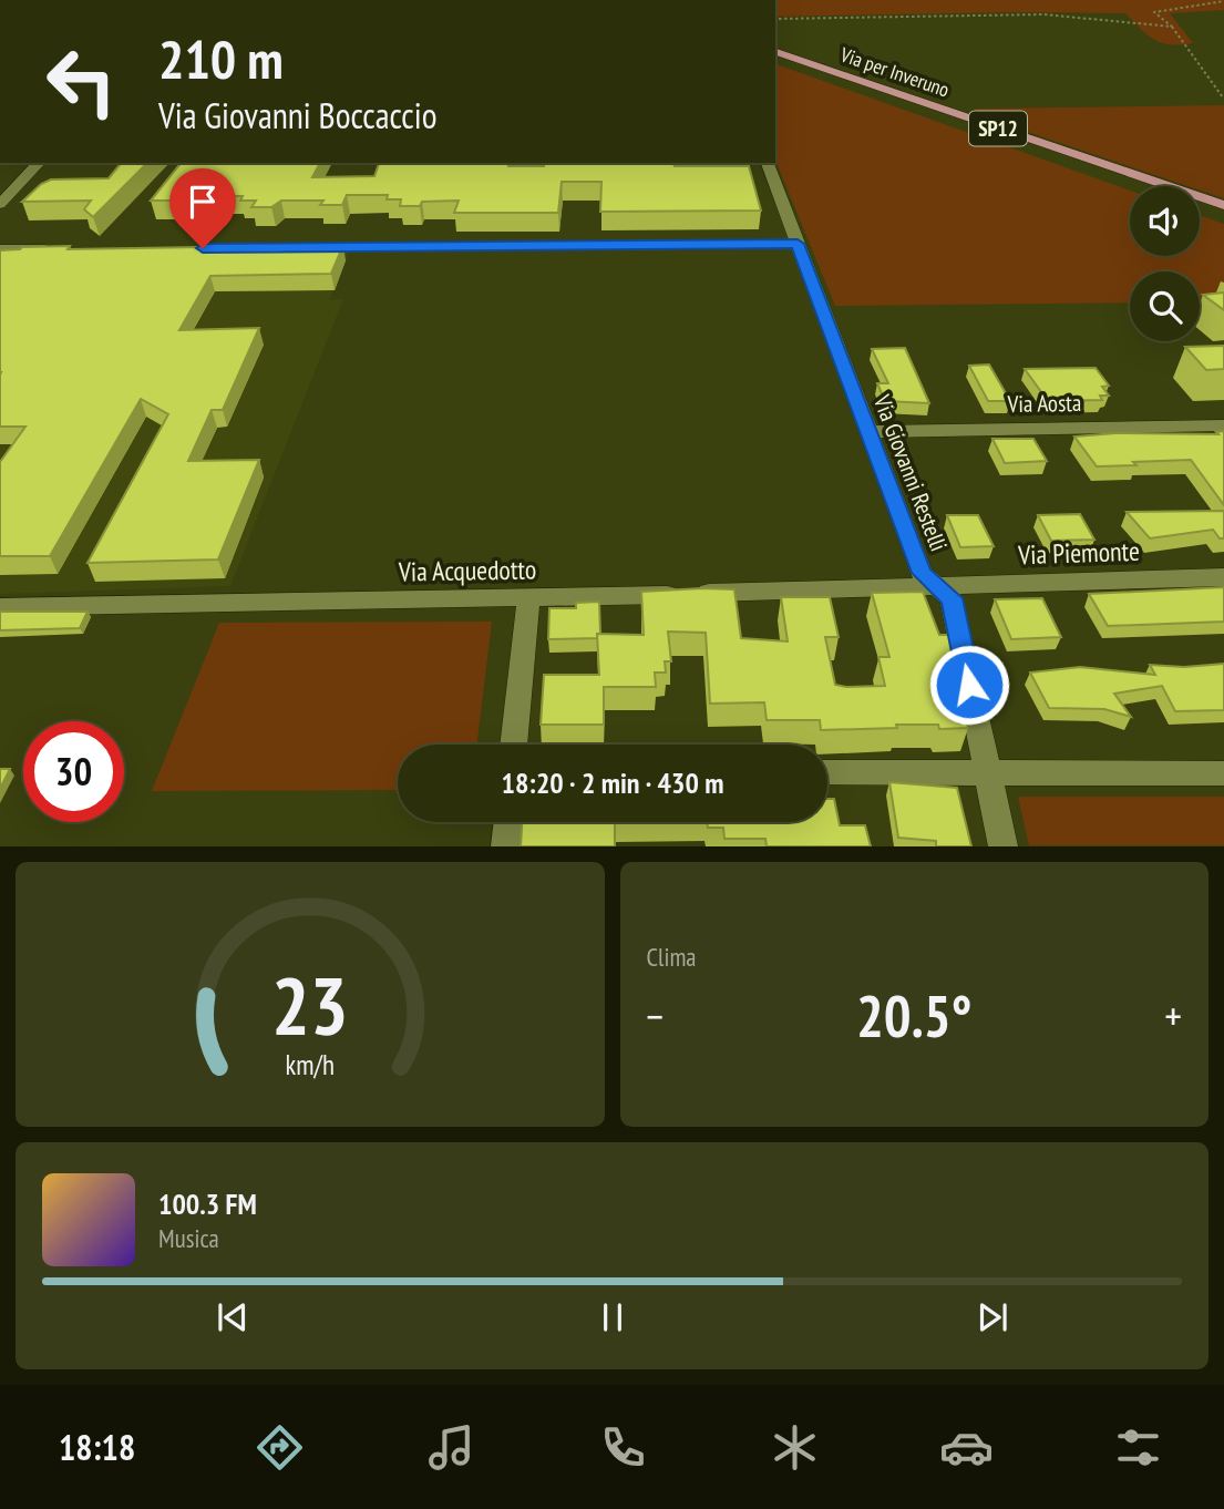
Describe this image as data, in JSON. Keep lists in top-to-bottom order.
{
  "streets": {
    "main road": ["Via per Inveruno", "SP12"],
    "street": [
      "Via Aosta",
      "Via Giovanni Restelli",
      "Via Piemonte",
      "Via Acquedotto"
    ]
  },
  "crossings": [
    ["Via Aosta", "Via Giovanni Restelli"],
    ["Via Giovanni Restelli", "Via Piemonte"],
    ["Via Giovanni Restelli", "Via Acquedotto"],
    ["Via Piemonte", "Via Acquedotto"]
  ],
  "page": {
    "turn": ["210 m", "Via Giovanni Boccaccio"],
    "limit": "30",
    "trip": "18:20 · 2 min · 430 m",
    "tile": "Clima",
    "heat": ["−", "20.5°", "+"],
    "song": ["100.3 FM", "Musica"],
    "tabs": "18:18",
    "gauge": ["23", "km/h"]
  }
}
